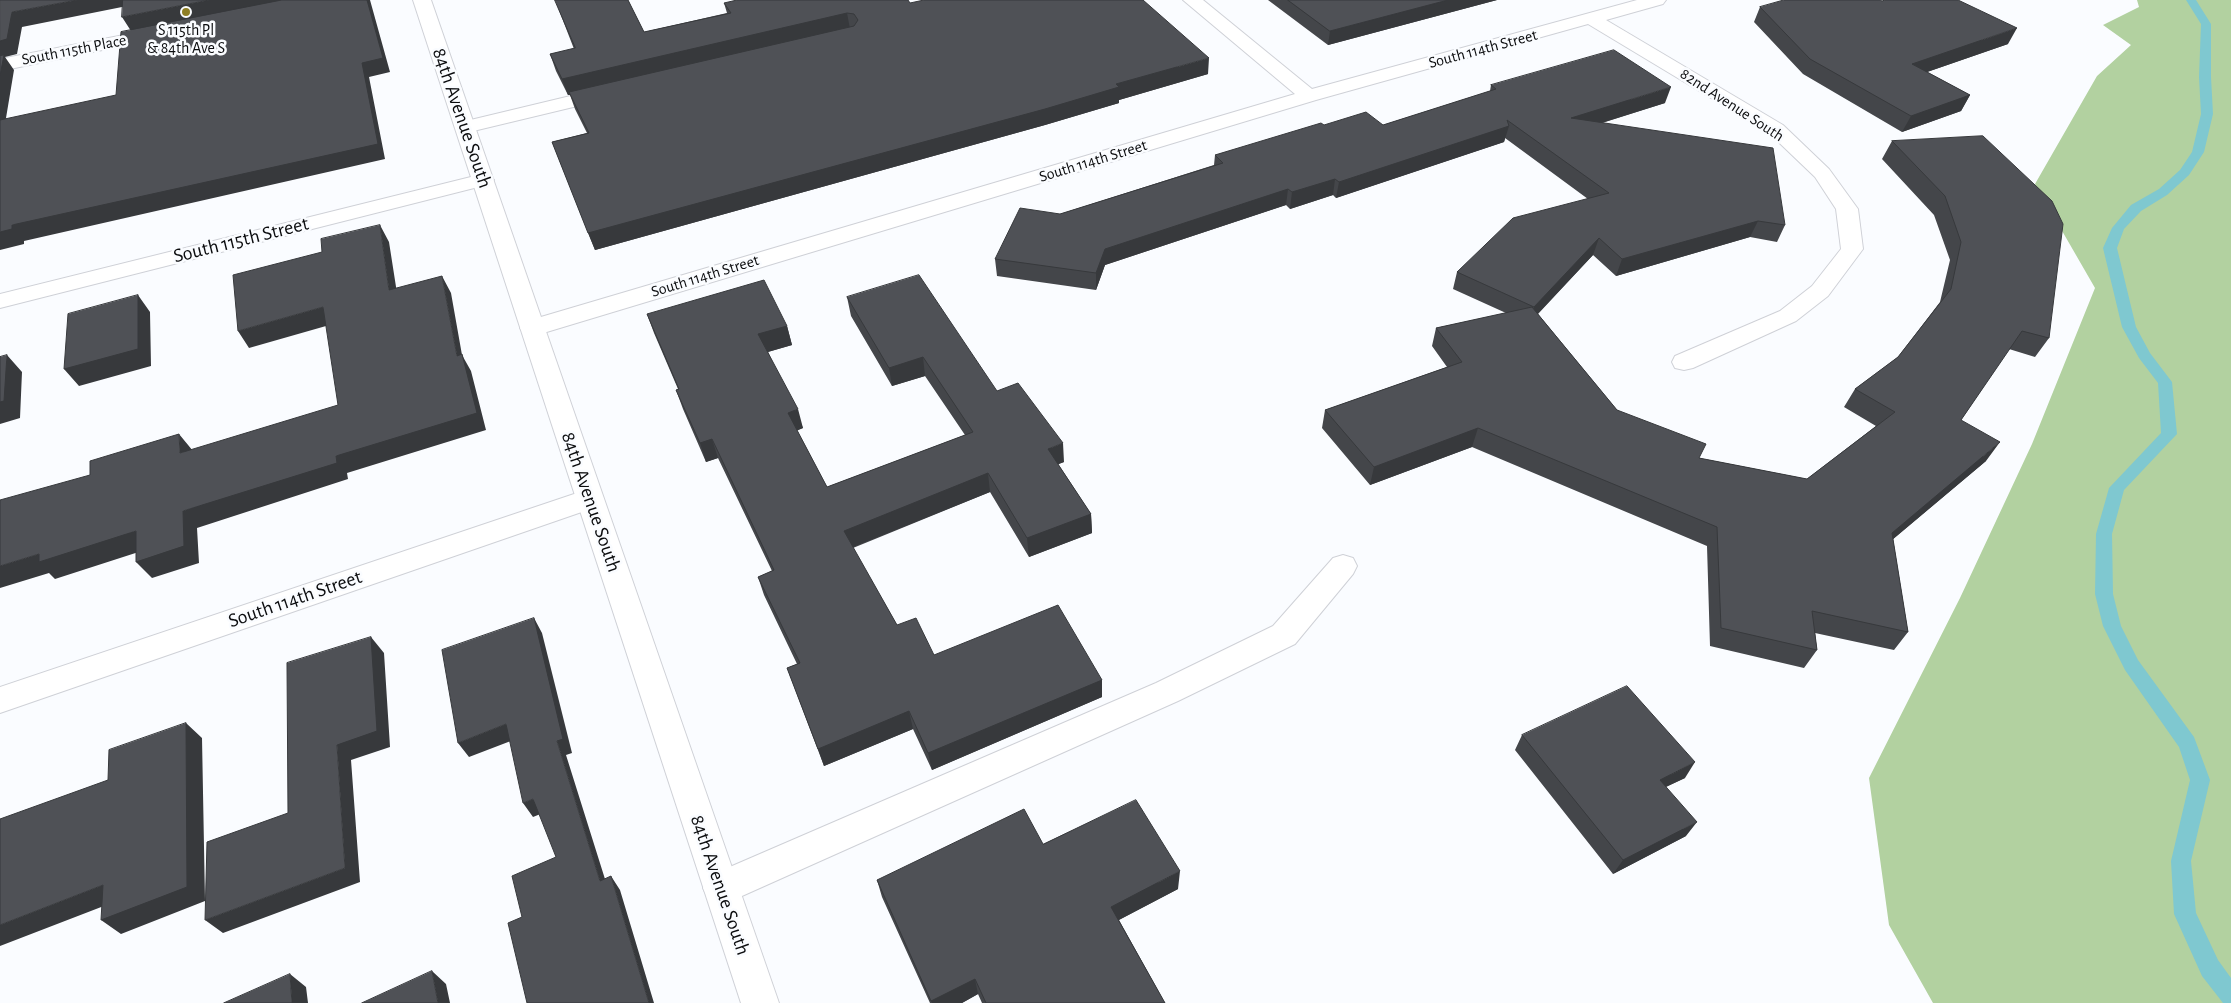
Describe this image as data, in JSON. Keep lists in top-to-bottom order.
{
  "streets": {
    "street": [
      "South 114th Street",
      "South 115th Place",
      "82nd Avenue South",
      "84th Avenue South",
      "South 115th Street"
    ]
  },
  "crossings": [
    ["South 114th Street", "82nd Avenue South"],
    ["South 114th Street", "84th Avenue South"],
    ["84th Avenue South", "South 115th Street"]
  ],
  "places": ["S 115th Pl & 84th Ave S"]
}
